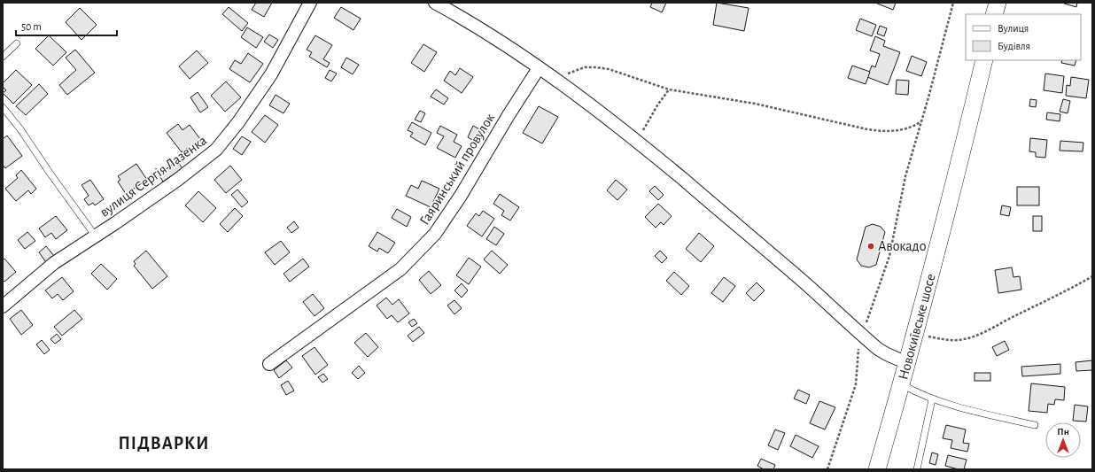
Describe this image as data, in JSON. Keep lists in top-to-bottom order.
{
  "streets": {
    "main road": ["Новокиївське шосе"],
    "street": ["Гаяринський провулок", "вулиця Сергія Лазенка"]
  },
  "districts": ["ПІДВАРКИ"],
  "places": ["Авокадо"],
  "legend": ["Вулиця", "Будівля"],
  "scale_bar": "50 m",
  "north": "top"
}
